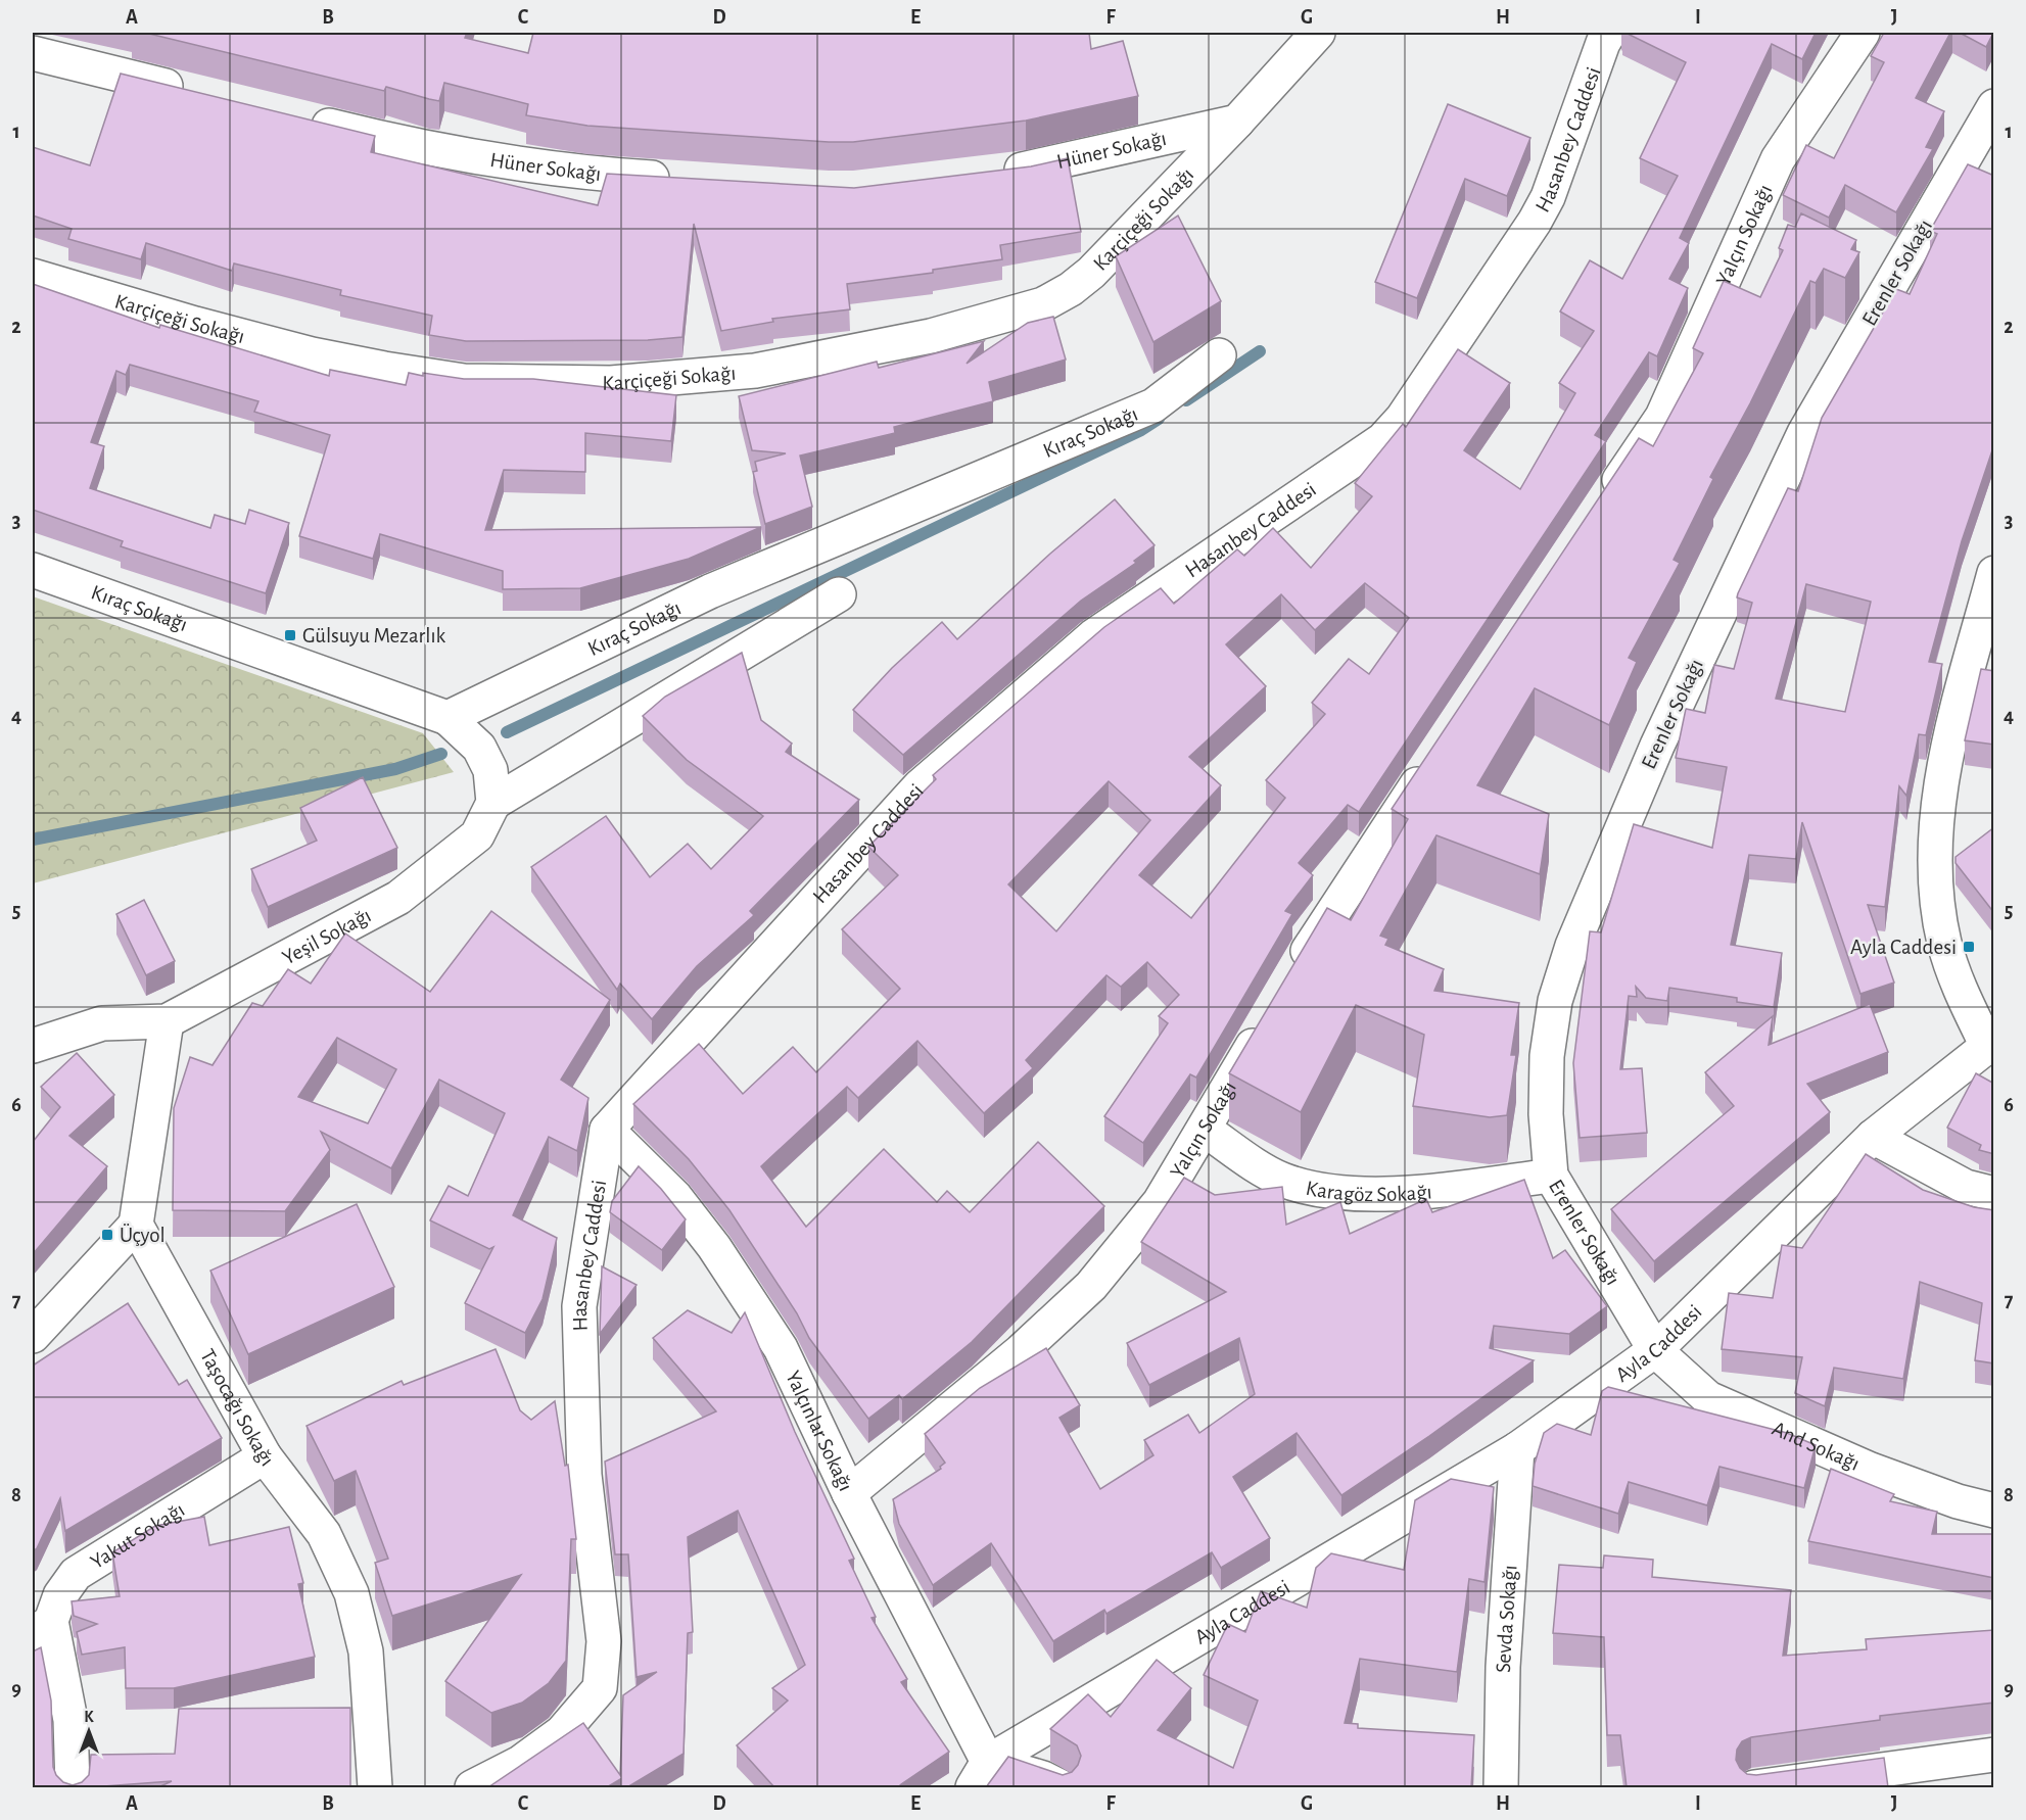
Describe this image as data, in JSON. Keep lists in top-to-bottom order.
{
  "streets": {
    "street": [
      "Hasanbey Caddesi",
      "Hüner Sokağı",
      "Karçiçeği Sokağı",
      "Yalçın Sokağı",
      "Erenler Sokağı",
      "Kıraç Sokağı",
      "Yeşil Sokağı",
      "Karagöz Sokağı",
      "Ayla Caddesi",
      "Taşocağı Sokağı",
      "Yalçınlar Sokağı",
      "And Sokağı",
      "Yakut Sokağı",
      "Sevda Sokağı"
    ]
  },
  "crossings": [
    ["Hasanbey Caddesi", "Yalçınlar Sokağı"],
    ["Hüner Sokağı", "Karçiçeği Sokağı"],
    ["Yalçın Sokağı", "Karagöz Sokağı"],
    ["Yalçın Sokağı", "Yalçınlar Sokağı"],
    ["Erenler Sokağı", "Karagöz Sokağı"],
    ["Erenler Sokağı", "Ayla Caddesi"],
    ["Erenler Sokağı", "And Sokağı"],
    ["Ayla Caddesi", "Yalçınlar Sokağı"],
    ["Ayla Caddesi", "And Sokağı"],
    ["Ayla Caddesi", "Sevda Sokağı"],
    ["Taşocağı Sokağı", "Yakut Sokağı"]
  ],
  "places": {
    "transit": ["Gülsuyu Mezarlık", "Ayla Caddesi", "Üçyol"]
  },
  "north": "top",
  "grid": {
    "columns": [
      "A",
      "B",
      "C",
      "D",
      "E",
      "F",
      "G",
      "H",
      "I",
      "J"
    ],
    "rows": [
      "1",
      "2",
      "3",
      "4",
      "5",
      "6",
      "7",
      "8",
      "9"
    ]
  }
}
